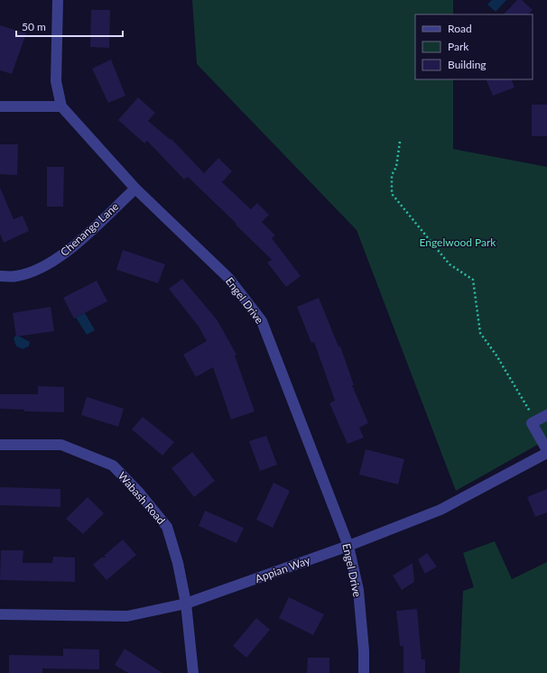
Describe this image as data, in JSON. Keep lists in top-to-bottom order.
{
  "streets": {
    "street": [
      "Chenango Lane",
      "Engel Drive",
      "Wabash Road",
      "Appian Way"
    ]
  },
  "crossings": [
    ["Chenango Lane", "Engel Drive"],
    ["Engel Drive", "Appian Way"],
    ["Wabash Road", "Appian Way"]
  ],
  "parks": ["Engelwood Park"],
  "legend": ["Road", "Park", "Building"],
  "scale_bar": "50 m"
}
